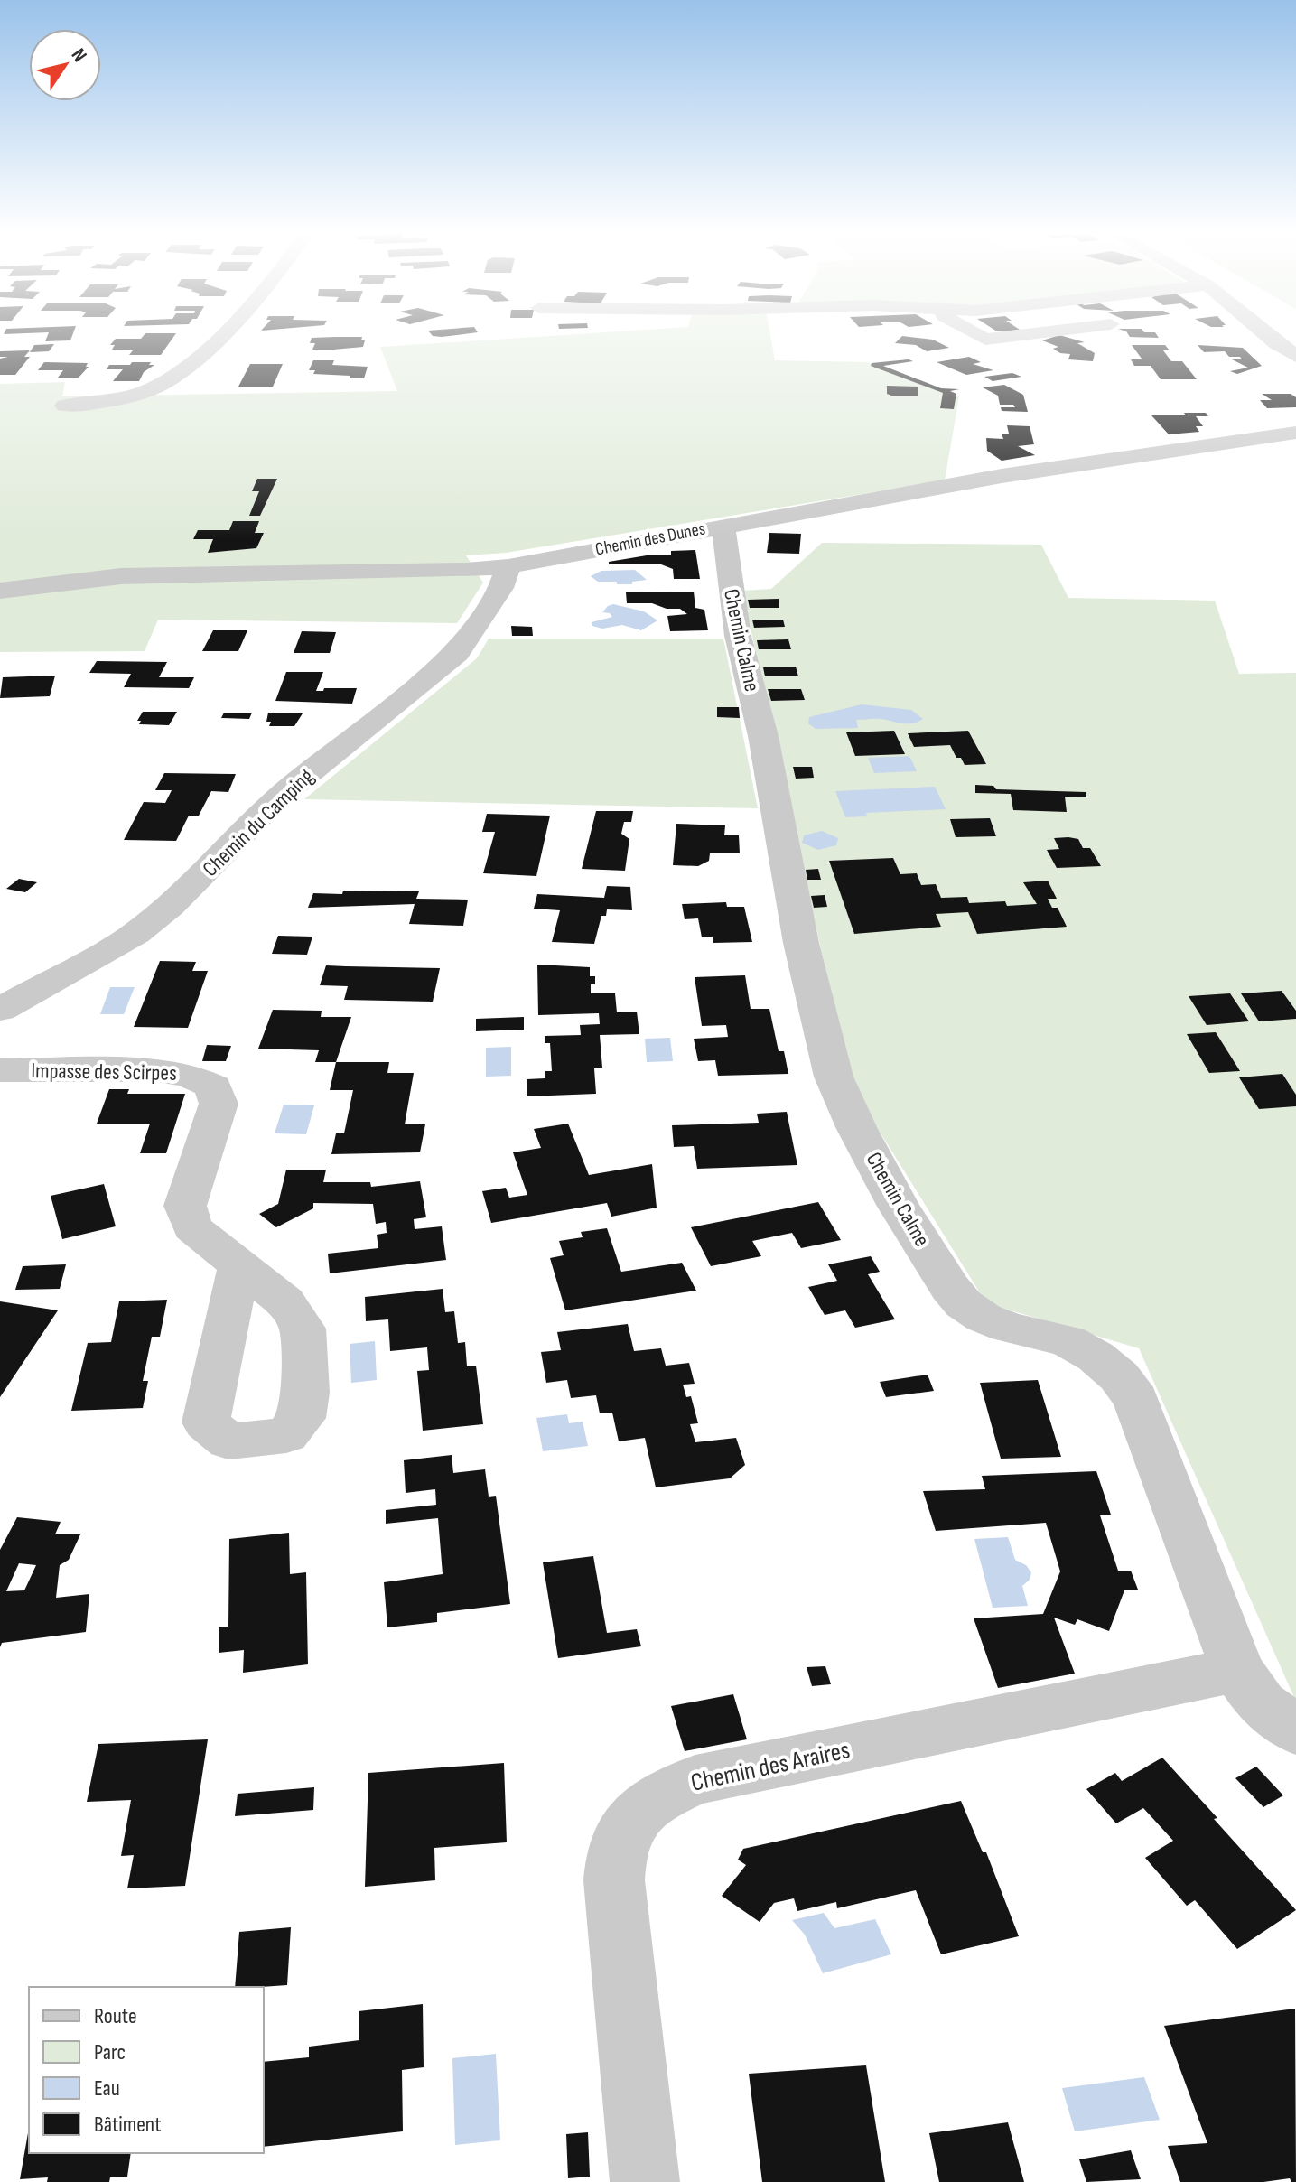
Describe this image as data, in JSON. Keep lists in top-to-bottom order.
{
  "streets": {
    "street": [
      "Chemin des Dunes",
      "Chemin Calme",
      "Chemin du Camping",
      "Impasse des Scirpes",
      "Chemin des Araires"
    ]
  },
  "crossings": [
    ["Chemin des Dunes", "Chemin Calme"],
    ["Chemin des Dunes", "Chemin du Camping"],
    ["Chemin Calme", "Chemin des Araires"]
  ],
  "legend": [
    "Route",
    "Parc",
    "Eau",
    "Bâtiment"
  ],
  "north": "top right"
}
